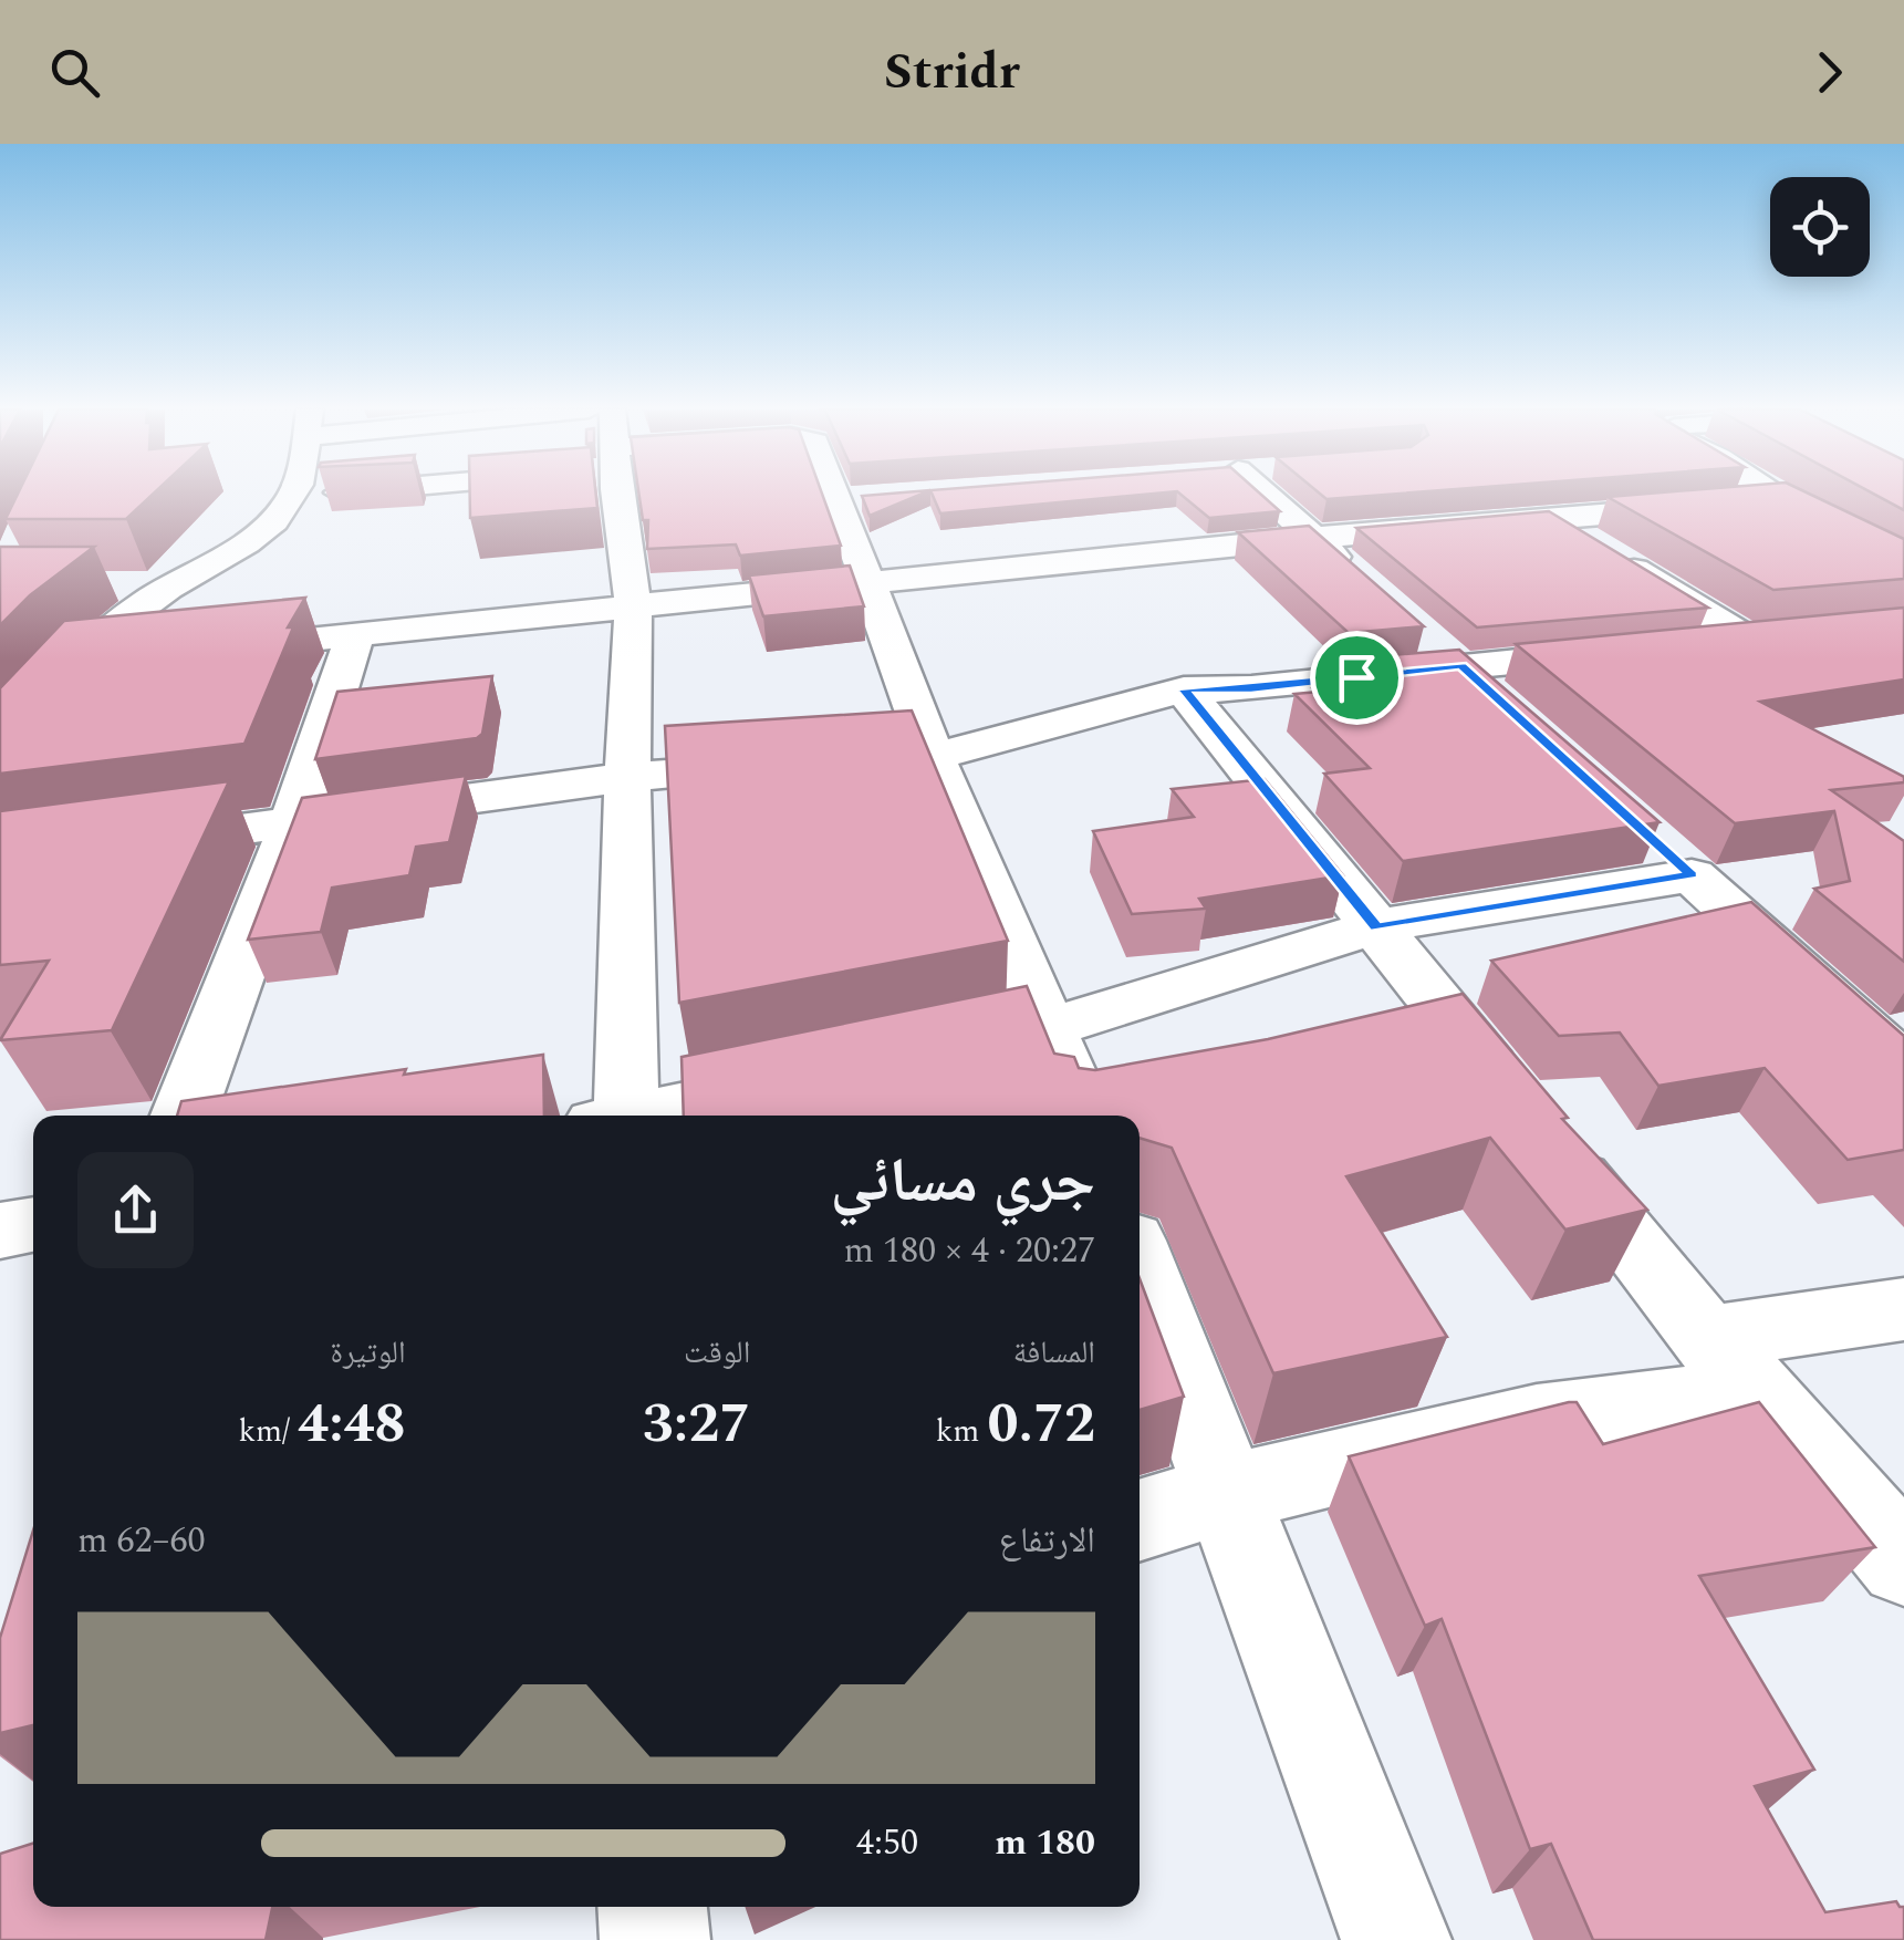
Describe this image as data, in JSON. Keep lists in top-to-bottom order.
{
  "page": {
    "header": "Stridr",
    "heading": ["جري مسائي", "20:27 · 4 × 180 m"],
    "stats": [
      ["المسافة", "0.72 km"],
      ["الوقت", "3:27"],
      ["الوتيرة", "4:48 /km"]
    ],
    "chart": ["الارتفاع", "60–62 m"],
    "list": [
      {
        "name": "180 m",
        "note": "4:50"
      }
    ]
  }
}
